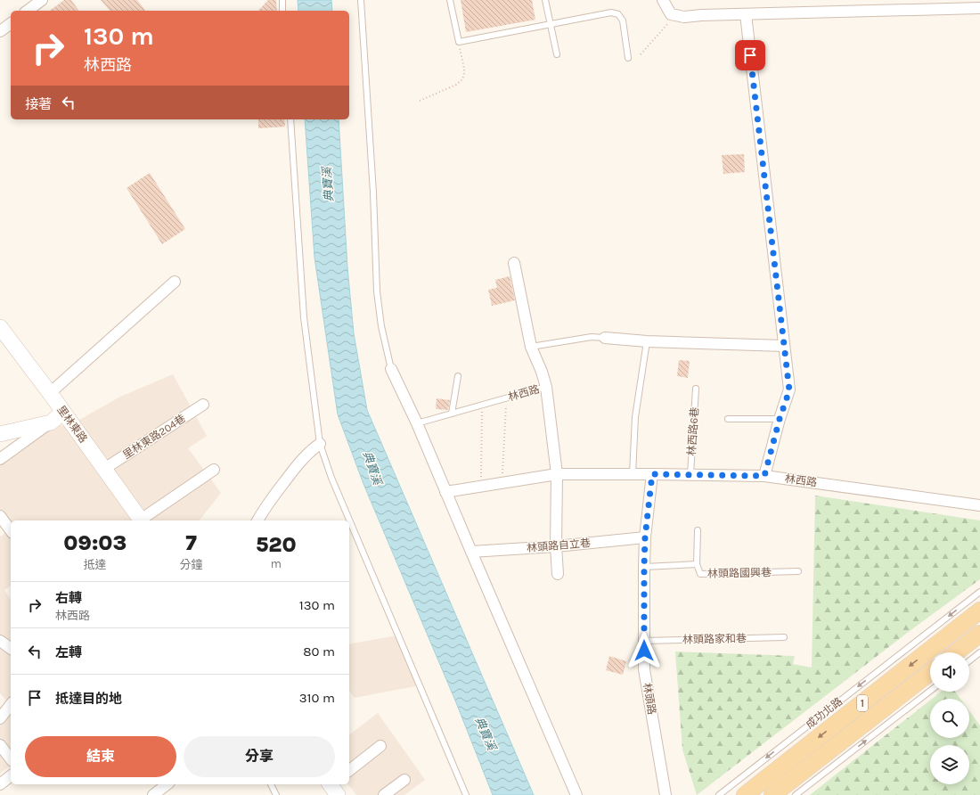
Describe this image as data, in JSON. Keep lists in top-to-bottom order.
{
  "streets": {
    "main road": ["1", "成功北路"],
    "street": [
      "林西路",
      "里林東路",
      "里林東路204巷",
      "林頭路自立巷",
      "林頭路"
    ],
    "lane": ["林西路6巷", "林頭路國興巷", "林頭路家和巷"]
  },
  "crossings": [
    ["林西路", "林西路6巷"],
    ["林西路", "林頭路自立巷"],
    ["林西路", "林頭路"],
    ["里林東路", "里林東路204巷"],
    ["林頭路自立巷", "林頭路"],
    ["林頭路國興巷", "林頭路"],
    ["林頭路家和巷", "林頭路"]
  ],
  "one_way": ["成功北路"],
  "water": ["典寶溪"],
  "page": {
    "turn": ["130 m", "林西路"],
    "then": "接著",
    "eta": [
      "09:03",
      "抵達",
      "7",
      "分鐘",
      "520",
      "m"
    ],
    "list": [
      {
        "name": "右轉",
        "note": "林西路",
        "value": "130 m"
      },
      {
        "name": "左轉",
        "value": "80 m"
      },
      {
        "name": "抵達目的地",
        "value": "310 m"
      }
    ],
    "buttons": ["結束", "分享"]
  }
}
